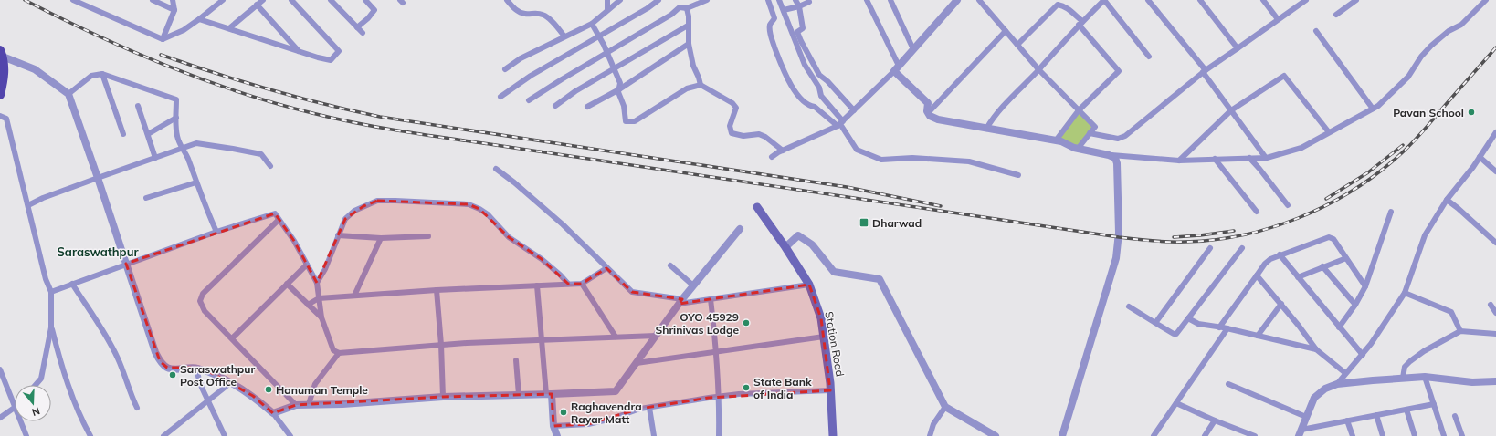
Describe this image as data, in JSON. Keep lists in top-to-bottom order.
{
  "streets": {
    "main road": ["Station Road"]
  },
  "districts": ["Saraswathpur"],
  "places": {
    "other": [
      "Pavan School",
      "OYO 45929 Shrinivas Lodge",
      "Saraswathpur Post Office",
      "State Bank of India",
      "Hanuman Temple",
      "Raghavendra Rayar Matt"
    ],
    "transit": ["Dharwad"]
  },
  "north": "bottom"
}
